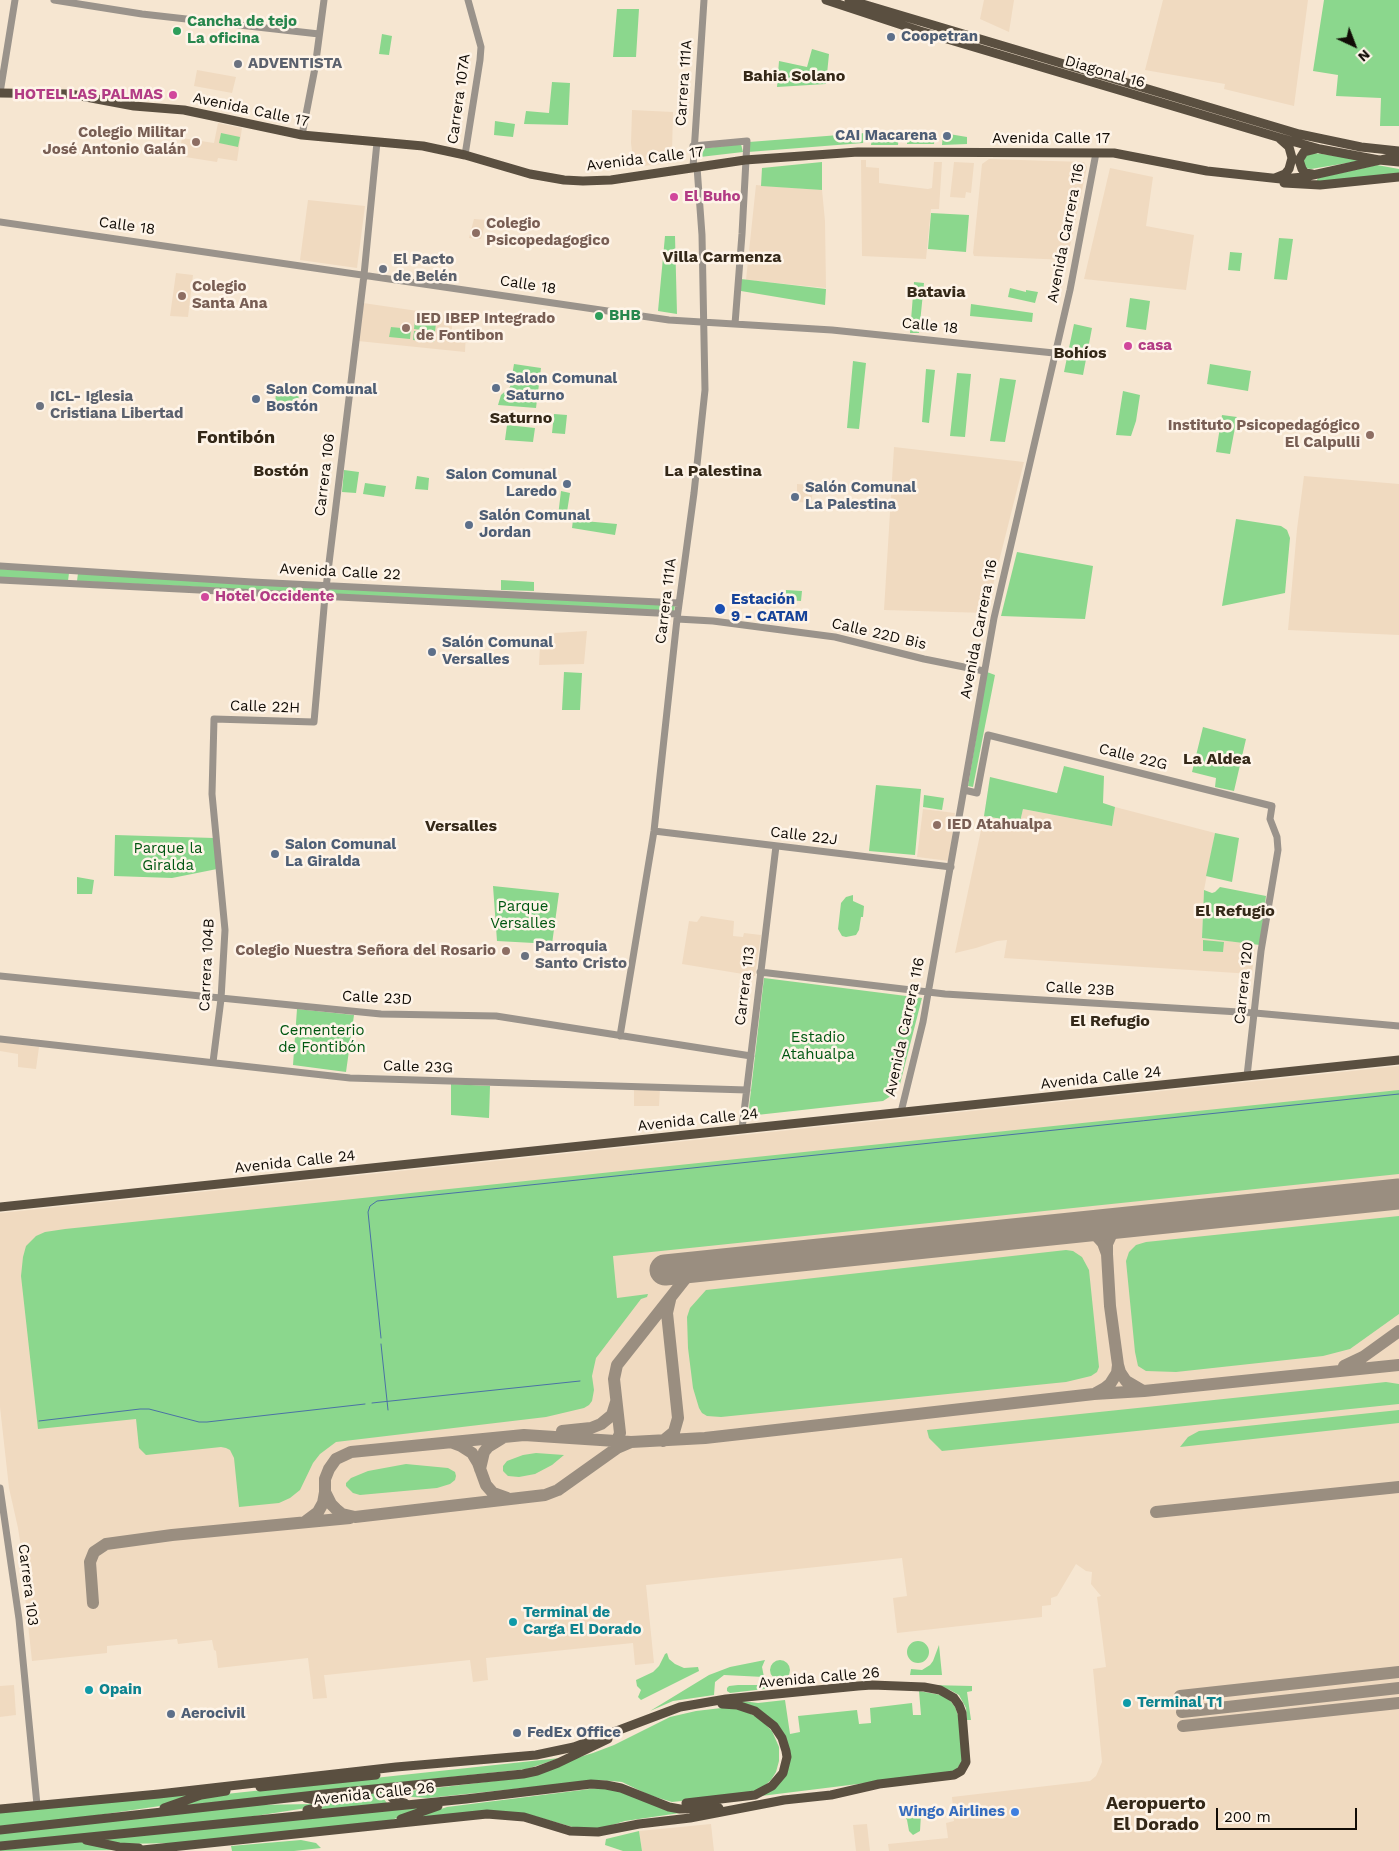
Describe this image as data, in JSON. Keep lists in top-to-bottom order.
{
  "streets": {
    "main road": [
      "Diagonal 16",
      "Avenida Calle 17",
      "Avenida Calle 24",
      "Avenida Calle 26"
    ],
    "street": [
      "Carrera 111A",
      "Carrera 107A",
      "Calle 18",
      "Avenida Carrera 116",
      "Carrera 106",
      "Avenida Calle 22",
      "Calle 22D Bis",
      "Calle 22H",
      "Calle 22G",
      "Calle 22J",
      "Carrera 104B",
      "Carrera 120",
      "Carrera 113",
      "Calle 23B",
      "Calle 23D",
      "Calle 23G",
      "Carrera 103"
    ]
  },
  "crossings": [
    ["Diagonal 16", "Avenida Calle 17"],
    ["Carrera 111A", "Avenida Calle 17"],
    ["Carrera 111A", "Calle 18"],
    ["Carrera 111A", "Avenida Calle 22"],
    ["Carrera 111A", "Calle 22D Bis"],
    ["Carrera 111A", "Calle 22J"],
    ["Carrera 111A", "Calle 23D"],
    ["Carrera 107A", "Avenida Calle 17"],
    ["Avenida Calle 17", "Avenida Carrera 116"],
    ["Avenida Calle 17", "Carrera 106"],
    ["Calle 18", "Avenida Carrera 116"],
    ["Calle 18", "Carrera 106"],
    ["Avenida Carrera 116", "Calle 22D Bis"],
    ["Avenida Carrera 116", "Calle 22G"],
    ["Avenida Carrera 116", "Calle 22J"],
    ["Avenida Carrera 116", "Calle 23B"],
    ["Avenida Carrera 116", "Avenida Calle 24"],
    ["Carrera 106", "Avenida Calle 22"],
    ["Carrera 106", "Calle 22H"],
    ["Avenida Calle 22", "Calle 22D Bis"],
    ["Calle 22H", "Carrera 104B"],
    ["Calle 22G", "Carrera 120"],
    ["Calle 22J", "Carrera 113"],
    ["Carrera 104B", "Calle 23D"],
    ["Carrera 104B", "Calle 23G"],
    ["Carrera 120", "Calle 23B"],
    ["Carrera 120", "Avenida Calle 24"],
    ["Carrera 113", "Calle 23B"],
    ["Carrera 113", "Calle 23D"],
    ["Carrera 113", "Calle 23G"],
    ["Carrera 113", "Avenida Calle 24"],
    ["Carrera 103", "Avenida Calle 26"]
  ],
  "districts": [
    "Bahia Solano",
    "Villa Carmenza",
    "Batavia",
    "Bohíos",
    "Saturno",
    "Fontibón",
    "Bostón",
    "La Palestina",
    "La Aldea",
    "Versalles",
    "El Refugio",
    "El Refugio",
    "Aeropuerto El Dorado"
  ],
  "parks": [
    "Parque la Giralda",
    "Parque Versalles",
    "Cementerio de Fontibón",
    "Estadio Atahualpa"
  ],
  "places": [
    "Cancha de tejo La oficina",
    "Coopetran",
    "ADVENTISTA",
    "HOTEL LAS PALMAS",
    "CAI Macarena",
    "Colegio Militar José Antonio Galán",
    "El Buho",
    "Colegio Psicopedagogico",
    "El Pacto de Belén",
    "Colegio Santa Ana",
    "BHB",
    "IED IBEP Integrado de Fontibon",
    "casa",
    "Salon Comunal Saturno",
    "Salon Comunal Bostón",
    "ICL- Iglesia Cristiana Libertad",
    "Instituto Psicopedagógico El Calpulli",
    "Salon Comunal Laredo",
    "Salón Comunal La Palestina",
    "Salón Comunal Jordan",
    "Hotel Occidente",
    "Estación 9 - CATAM",
    "Salón Comunal Versalles",
    "IED Atahualpa",
    "Salon Comunal La Giralda",
    "Colegio Nuestra Señora del Rosario",
    "Parroquia Santo Cristo",
    "Terminal de Carga El Dorado",
    "Opain",
    "Terminal T1",
    "Aerocivil",
    "FedEx Office",
    "Wingo Airlines"
  ],
  "scale_bar": "200 m",
  "north": "bottom right"
}
